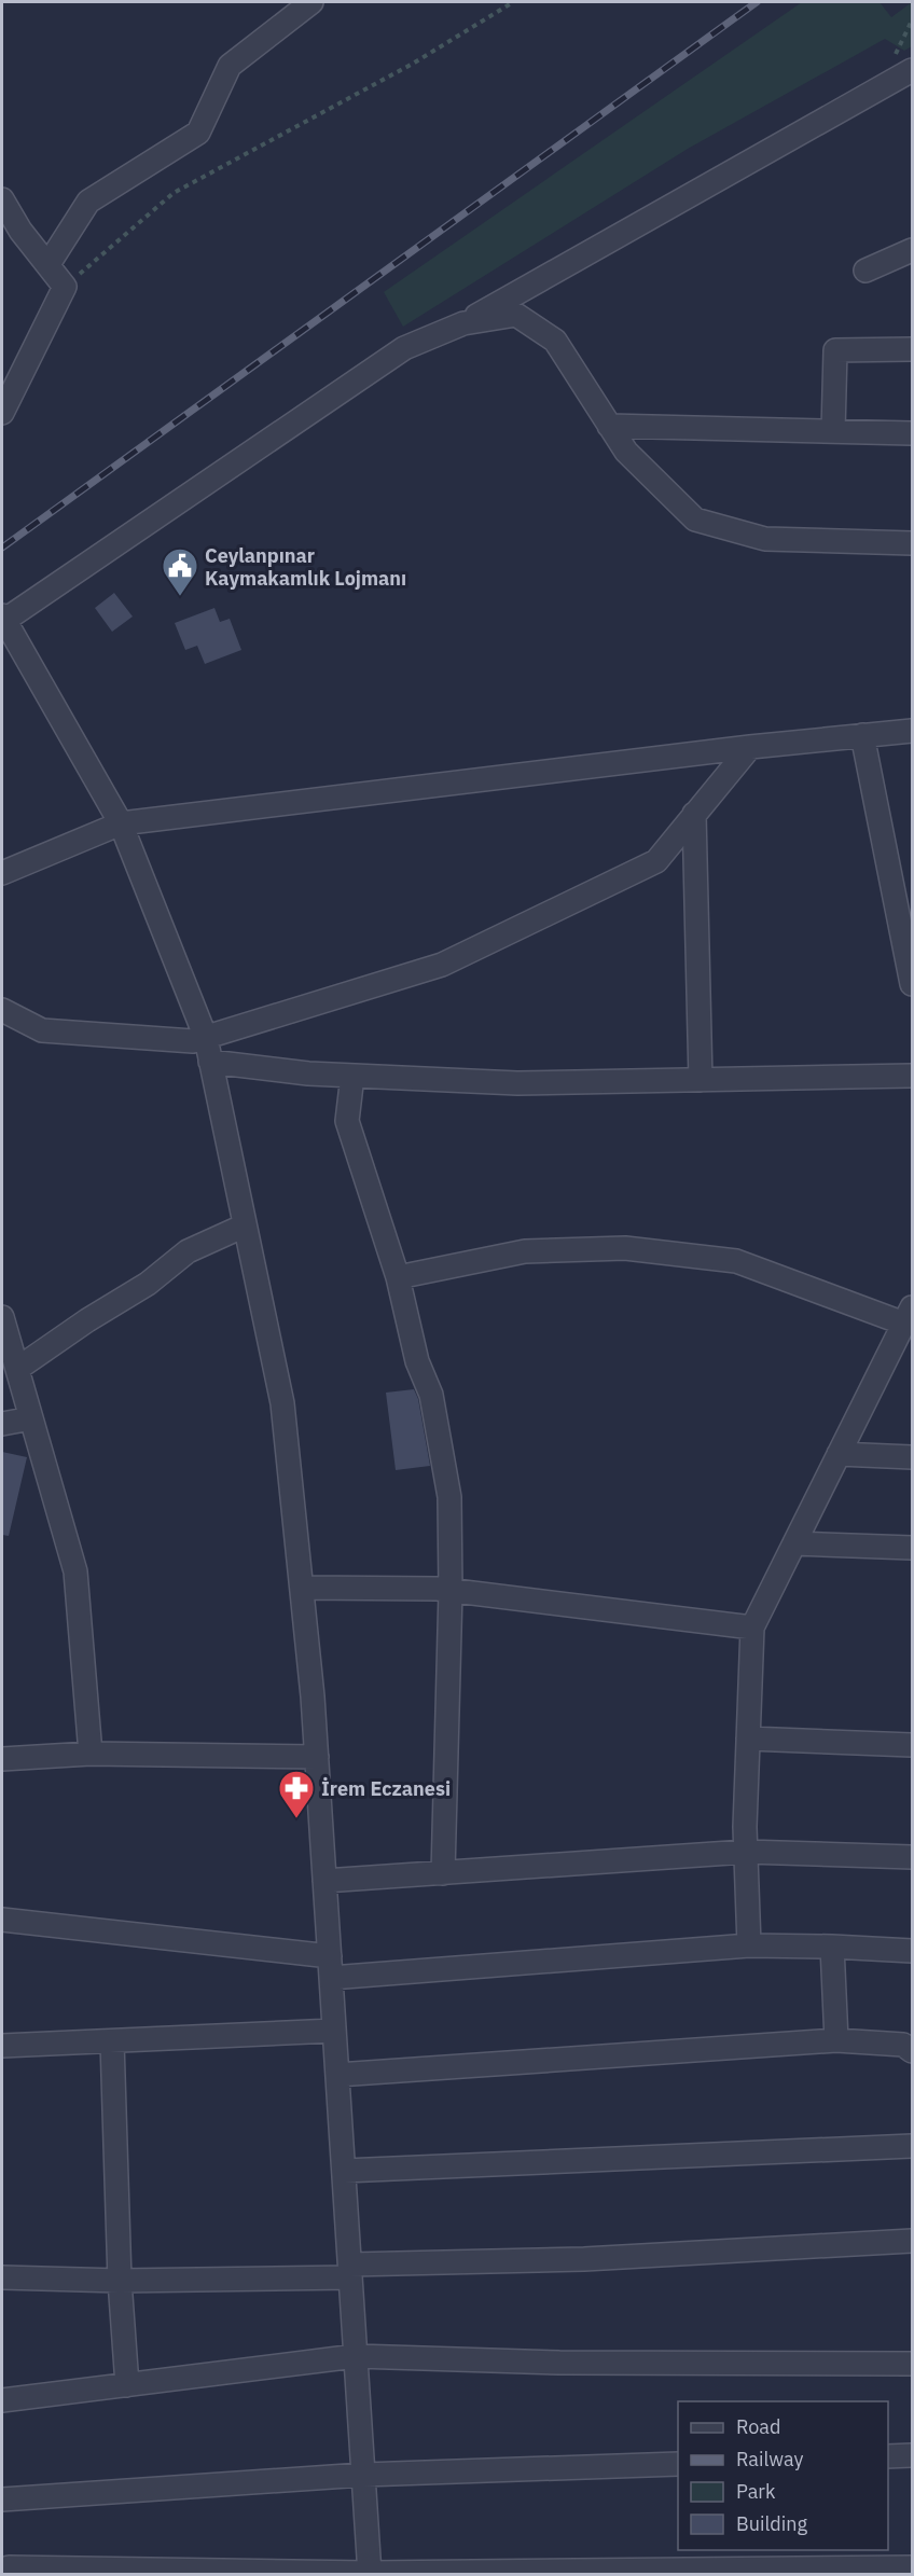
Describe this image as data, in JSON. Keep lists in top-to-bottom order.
{
  "places": {
    "public building": ["Ceylanpınar Kaymakamlık Lojmanı"],
    "pharmacy": ["İrem Eczanesi"]
  },
  "legend": [
    "Road",
    "Railway",
    "Park",
    "Building"
  ]
}
